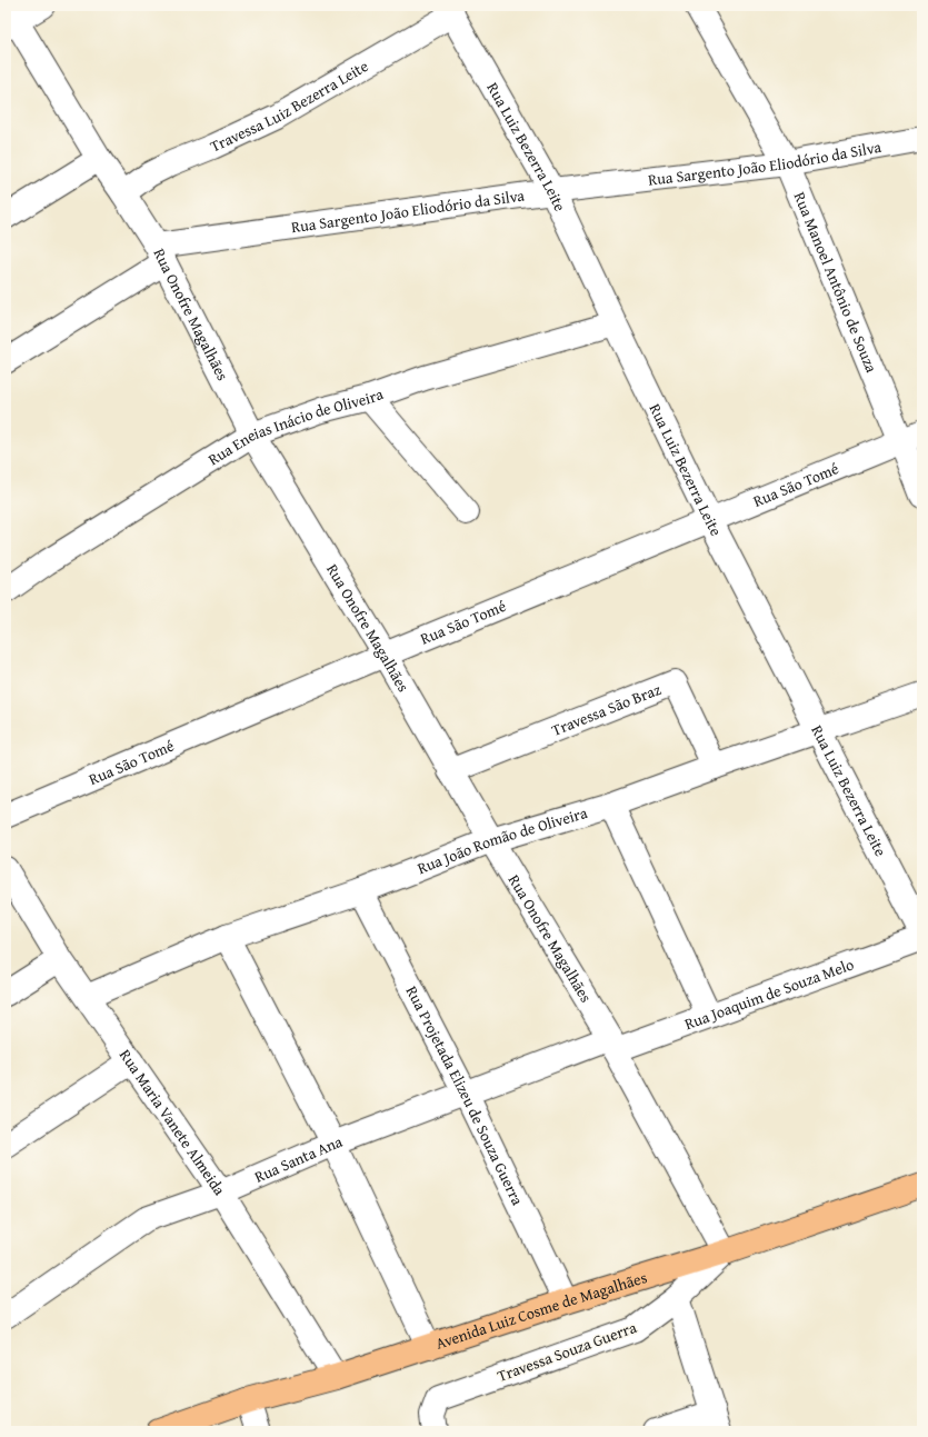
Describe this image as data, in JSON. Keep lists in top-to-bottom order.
{
  "streets": {
    "main road": ["Avenida Luiz Cosme de Magalhães"],
    "street": [
      "Travessa Luiz Bezerra Leite",
      "Rua Luiz Bezerra Leite",
      "Rua Sargento João Eliodório da Silva",
      "Rua Manoel Antônio de Souza",
      "Rua Onofre Magalhães",
      "Rua Eneias Inácio de Oliveira",
      "Rua São Tomé",
      "Travessa São Braz",
      "Rua João Romão de Oliveira",
      "Rua Joaquim de Souza Melo",
      "Rua Projetada Elizeu de Souza Guerra",
      "Rua Maria Vanete Almeida",
      "Rua Santa Ana",
      "Travessa Souza Guerra"
    ]
  },
  "crossings": [
    ["Travessa Luiz Bezerra Leite", "Rua Luiz Bezerra Leite"],
    ["Travessa Luiz Bezerra Leite", "Rua Onofre Magalhães"],
    ["Rua Luiz Bezerra Leite", "Rua Sargento João Eliodório da Silva"],
    ["Rua Luiz Bezerra Leite", "Rua Eneias Inácio de Oliveira"],
    ["Rua Luiz Bezerra Leite", "Rua São Tomé"],
    ["Rua Luiz Bezerra Leite", "Rua João Romão de Oliveira"],
    ["Rua Sargento João Eliodório da Silva", "Rua Manoel Antônio de Souza"],
    ["Rua Sargento João Eliodório da Silva", "Rua Onofre Magalhães"],
    ["Rua Manoel Antônio de Souza", "Rua São Tomé"],
    ["Rua Onofre Magalhães", "Rua Eneias Inácio de Oliveira"],
    ["Rua Onofre Magalhães", "Rua São Tomé"],
    ["Rua Onofre Magalhães", "Travessa São Braz"],
    ["Rua Onofre Magalhães", "Rua João Romão de Oliveira"],
    ["Rua Onofre Magalhães", "Rua Joaquim de Souza Melo"],
    ["Rua Onofre Magalhães", "Rua Santa Ana"],
    ["Rua Onofre Magalhães", "Avenida Luiz Cosme de Magalhães"],
    ["Rua Onofre Magalhães", "Travessa Souza Guerra"],
    ["Travessa São Braz", "Rua João Romão de Oliveira"],
    ["Rua João Romão de Oliveira", "Rua Projetada Elizeu de Souza Guerra"],
    ["Rua João Romão de Oliveira", "Rua Maria Vanete Almeida"],
    ["Rua Joaquim de Souza Melo", "Rua Santa Ana"],
    ["Rua Projetada Elizeu de Souza Guerra", "Rua Santa Ana"],
    ["Rua Projetada Elizeu de Souza Guerra", "Avenida Luiz Cosme de Magalhães"],
    ["Rua Maria Vanete Almeida", "Rua Santa Ana"],
    ["Rua Maria Vanete Almeida", "Avenida Luiz Cosme de Magalhães"],
    ["Avenida Luiz Cosme de Magalhães", "Travessa Souza Guerra"]
  ]
}
